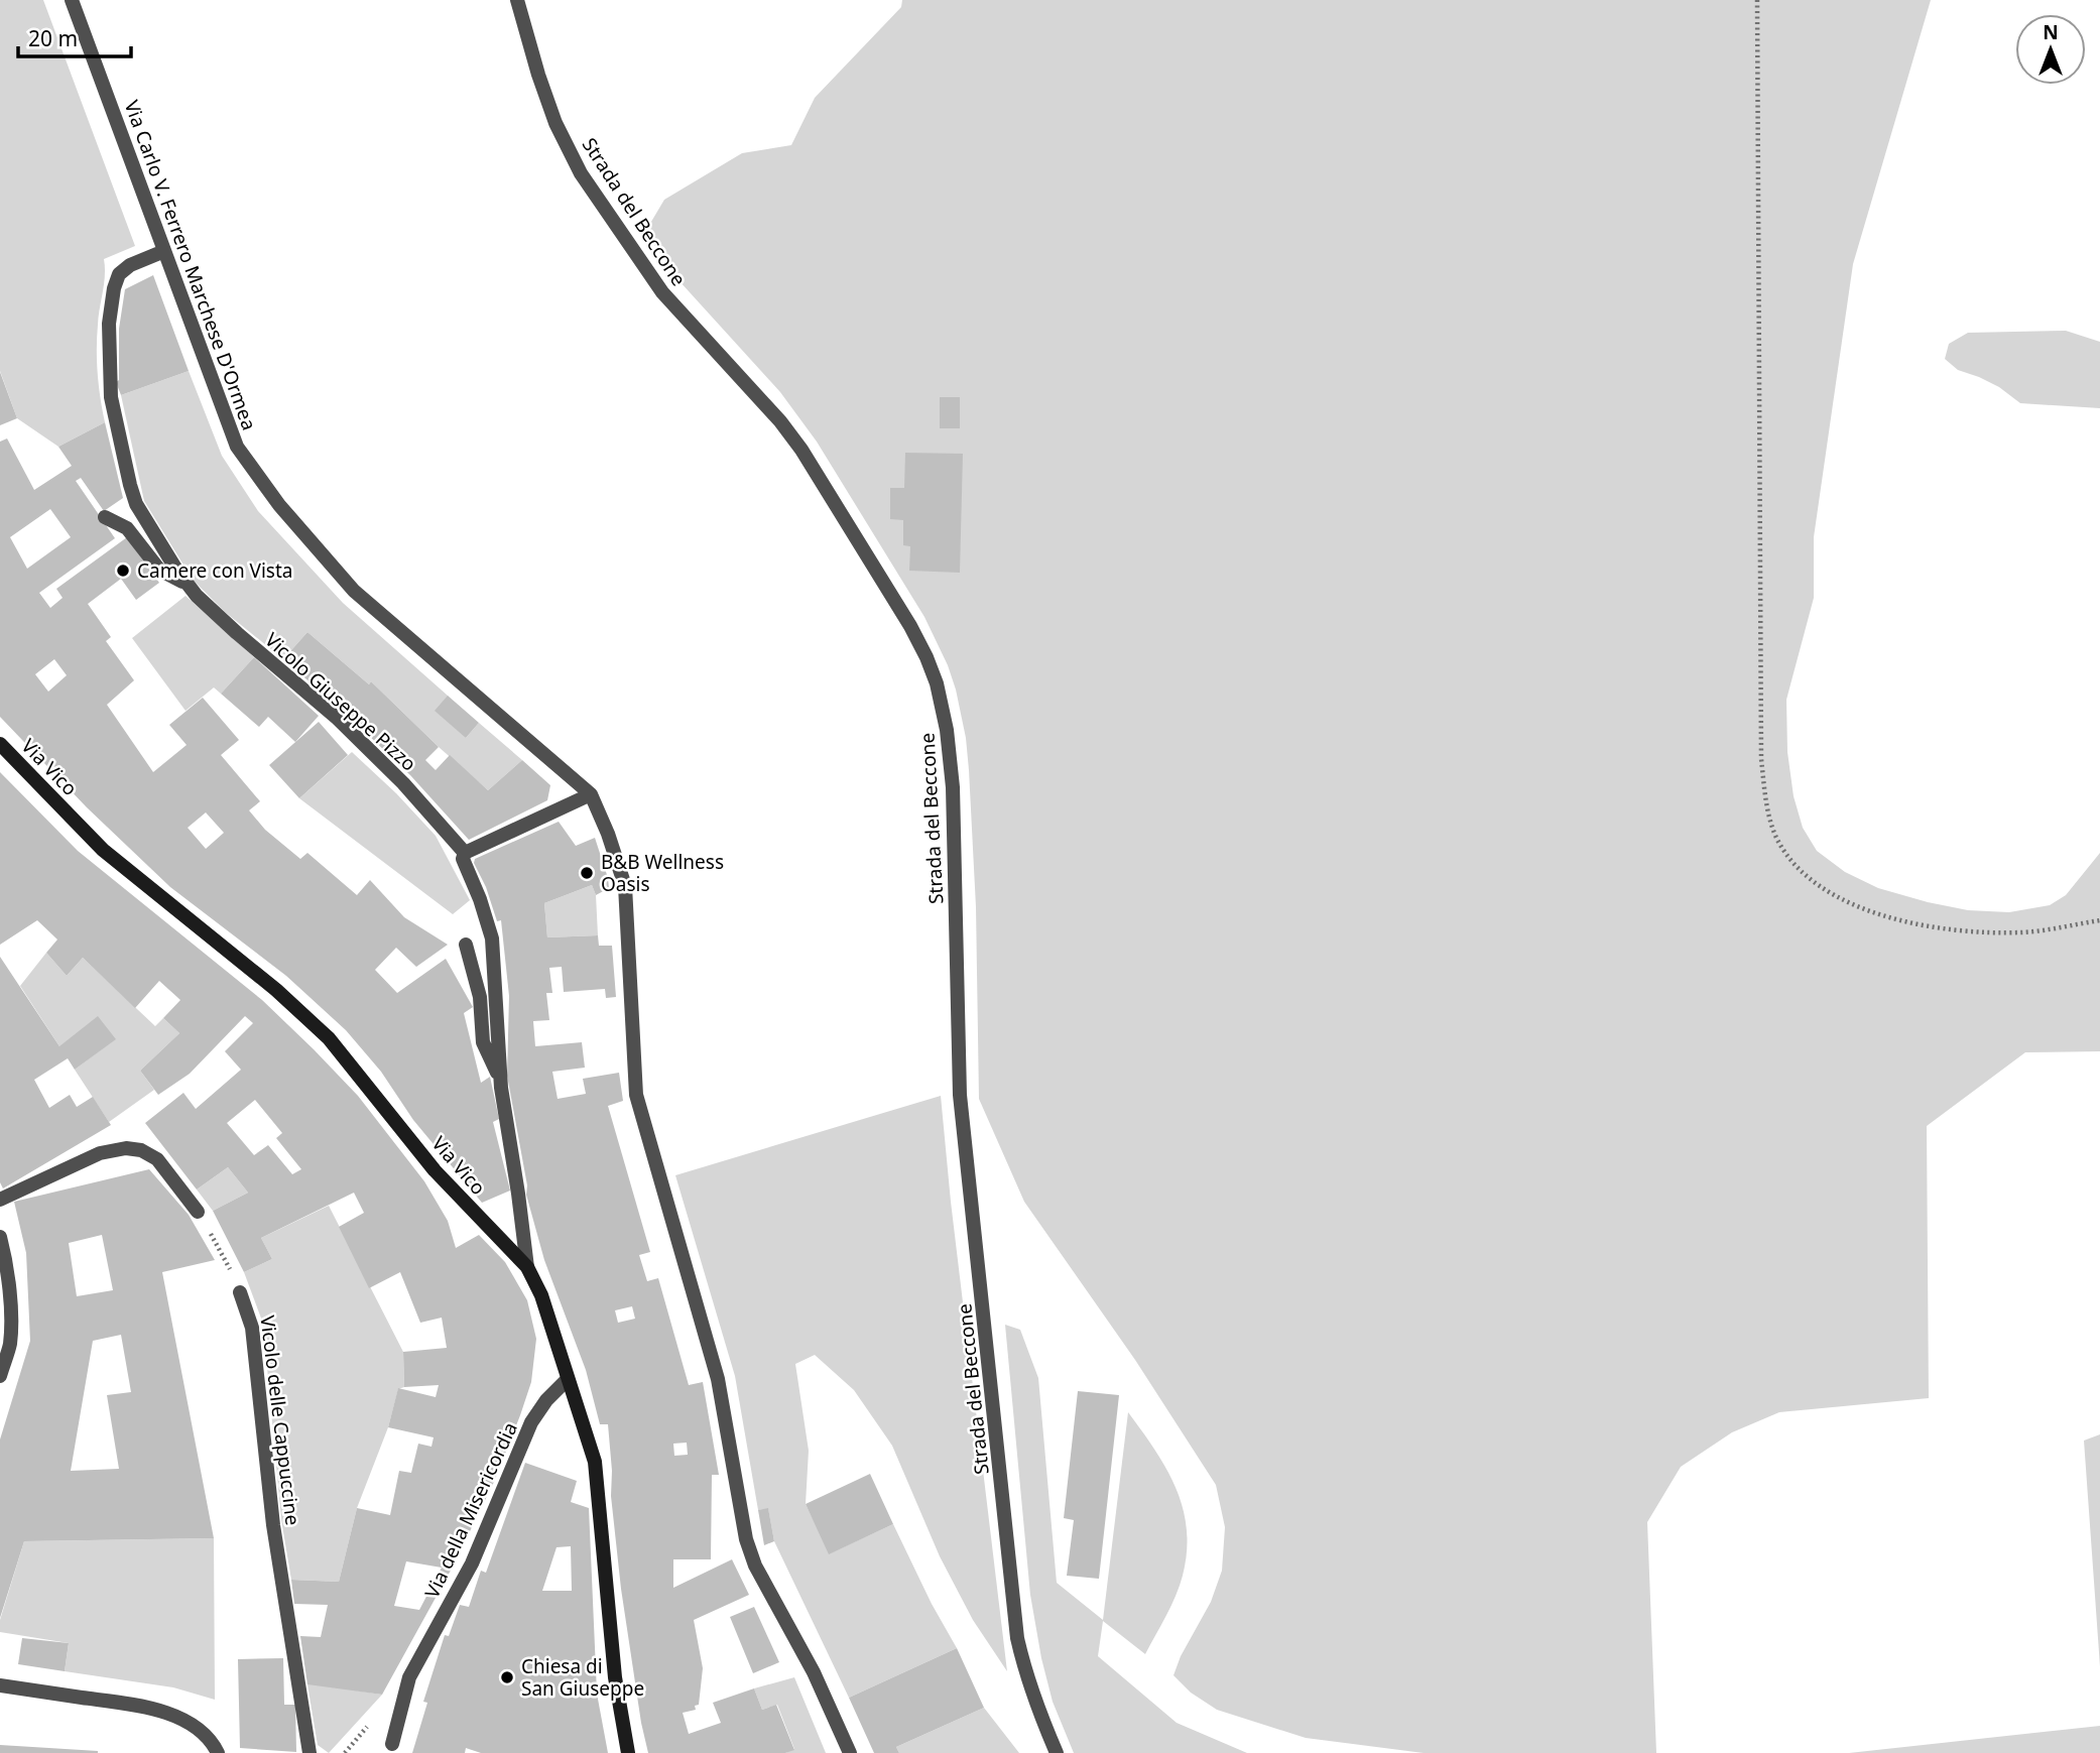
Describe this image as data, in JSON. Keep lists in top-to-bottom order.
{
  "streets": {
    "street": [
      "Strada del Beccone",
      "Via Carlo V. Ferrero Marchese D'Ormea",
      "Vicolo Giuseppe Pizzo",
      "Via Vico",
      "Vicolo delle Cappuccine",
      "Via della Misericordia"
    ]
  },
  "crossings": [
    ["Via Carlo V. Ferrero Marchese D'Ormea", "Vicolo Giuseppe Pizzo"],
    ["Vicolo Giuseppe Pizzo", "Via Vico"],
    ["Via Vico", "Via della Misericordia"]
  ],
  "places": ["Camere con Vista", "B&B Wellness Oasis", "Chiesa di San Giuseppe"],
  "scale_bar": "20 m",
  "north": "top"
}
